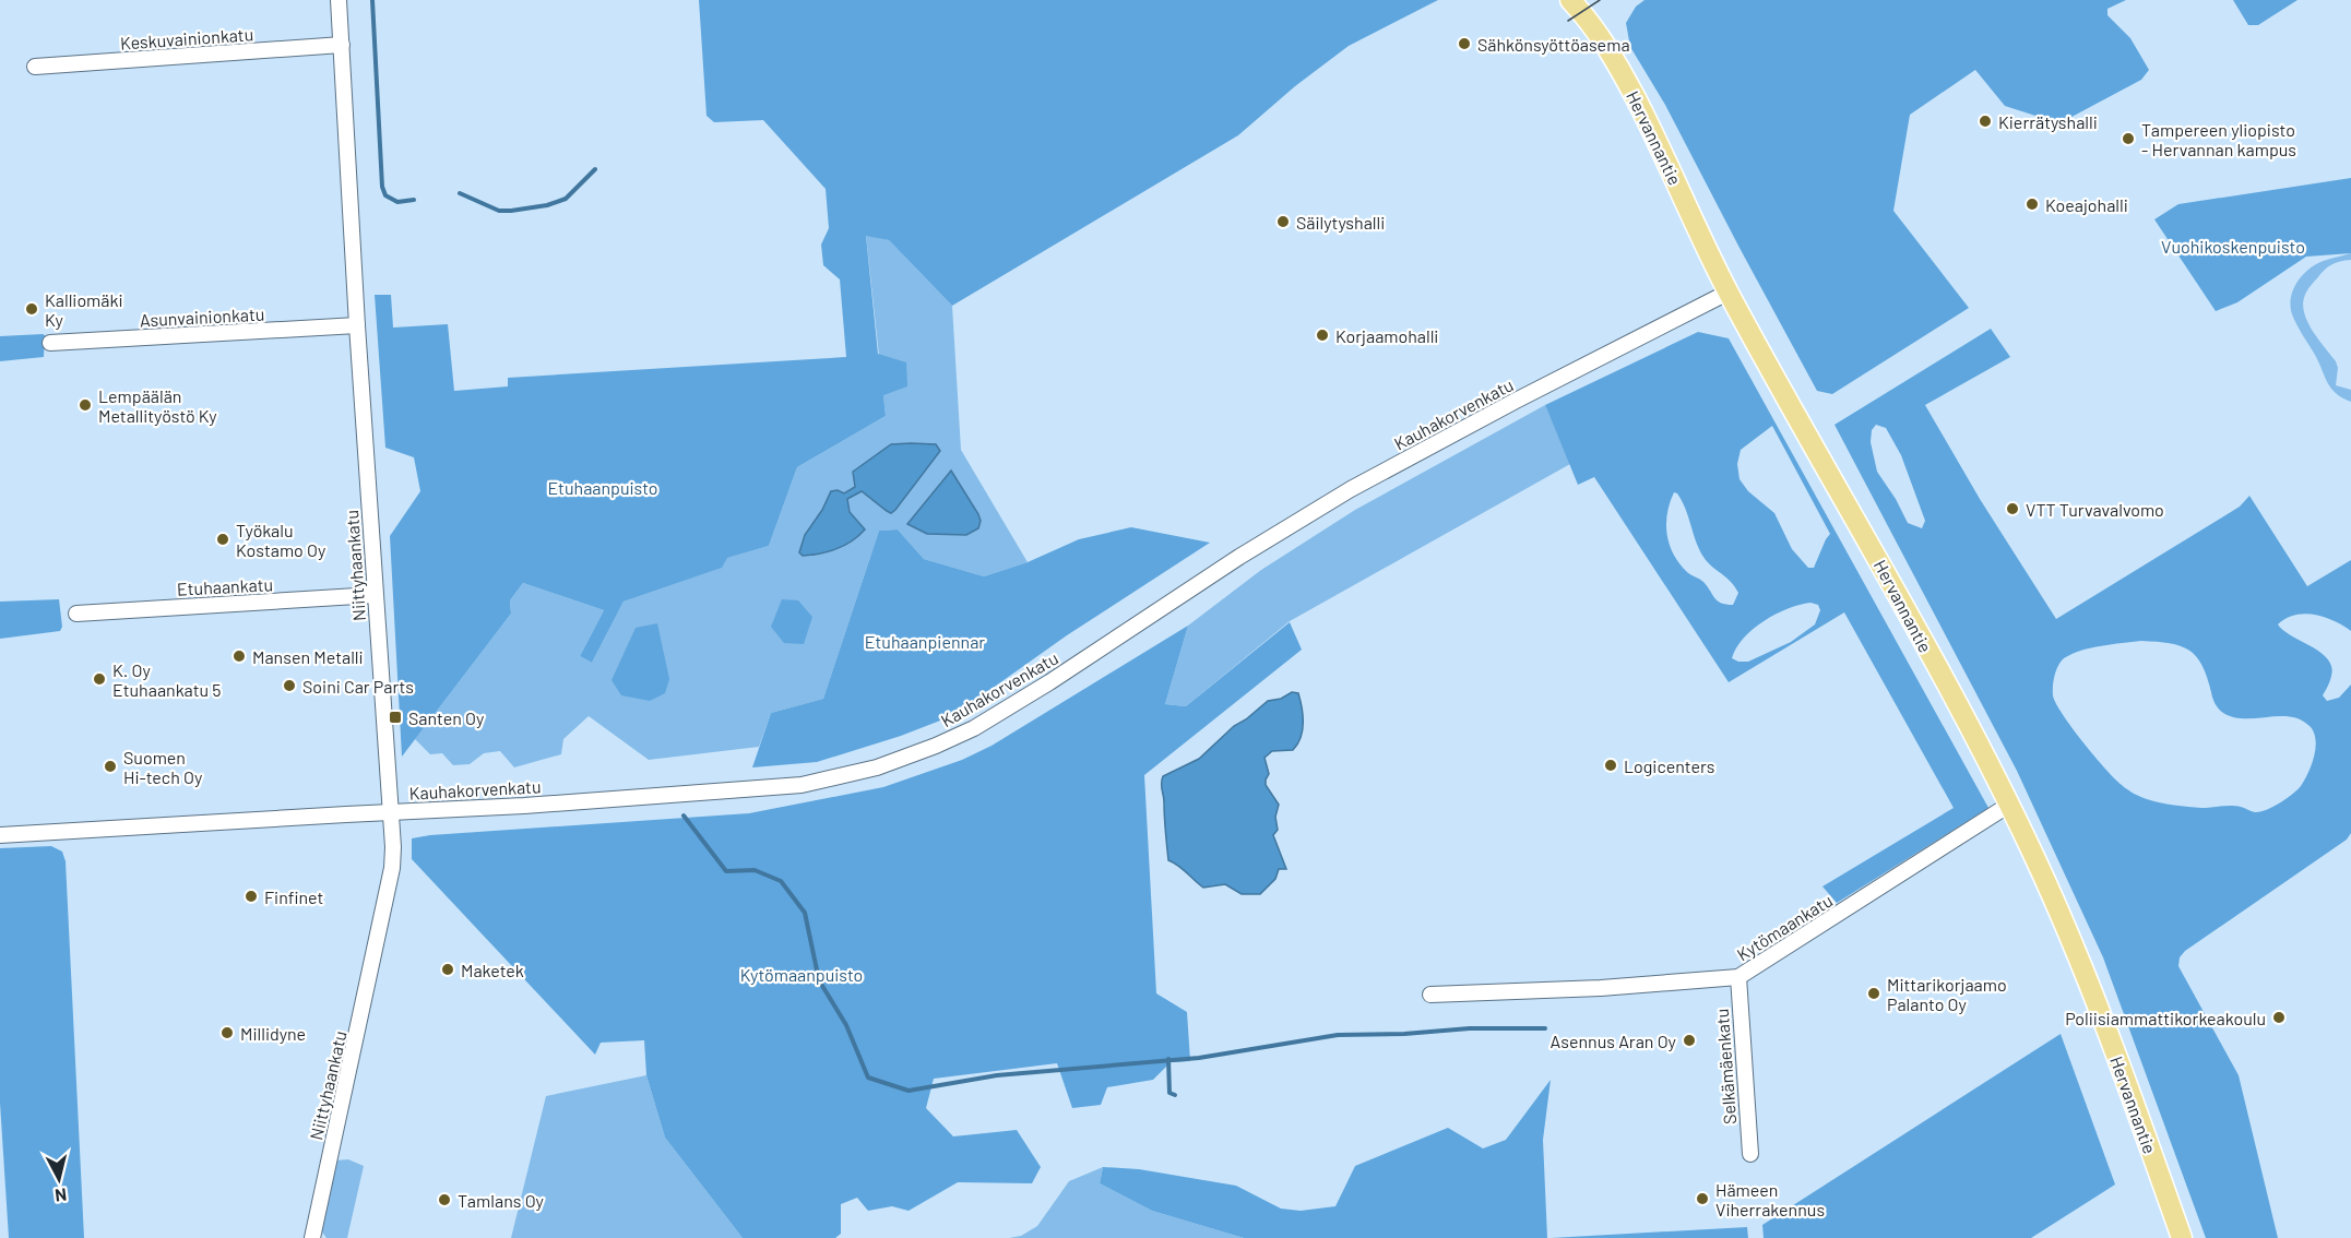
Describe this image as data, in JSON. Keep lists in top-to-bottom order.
{
  "streets": {
    "main road": ["Hervannantie"],
    "street": [
      "Keskuvainionkatu",
      "Asunvainionkatu",
      "Kauhakorvenkatu",
      "Niittyhaankatu",
      "Etuhaankatu",
      "Kytömaankatu",
      "Selkämäenkatu"
    ]
  },
  "crossings": [
    ["Keskuvainionkatu", "Niittyhaankatu"],
    ["Hervannantie", "Kauhakorvenkatu"],
    ["Hervannantie", "Kytömaankatu"],
    ["Asunvainionkatu", "Niittyhaankatu"],
    ["Kauhakorvenkatu", "Niittyhaankatu"],
    ["Niittyhaankatu", "Etuhaankatu"],
    ["Kytömaankatu", "Selkämäenkatu"]
  ],
  "parks": [
    "Vuohikoskenpuisto",
    "Etuhaanpuisto",
    "Etuhaanpiennar",
    "Kytömaanpuisto"
  ],
  "places": {
    "other": [
      "Sähkönsyöttöasema",
      "Kierrätyshalli",
      "Tampereen yliopisto - Hervannan kampus",
      "Koeajohalli",
      "Säilytyshalli",
      "Kalliomäki Ky",
      "Korjaamohalli",
      "Lempäälän Metallityöstö Ky",
      "VTT Turvavalvomo",
      "Työkalu Kostamo Oy",
      "Mansen Metalli",
      "K. Oy Etuhaankatu 5",
      "Soini Car Parts",
      "Logicenters",
      "Suomen Hi-tech Oy",
      "Finfinet",
      "Maketek",
      "Mittarikorjaamo Palanto Oy",
      "Poliisiammattikorkeakoulu",
      "Millidyne",
      "Asennus Aran Oy",
      "Hämeen Viherrakennus",
      "Tamlans Oy"
    ],
    "transit": ["Santen Oy"]
  },
  "north": "bottom"
}
